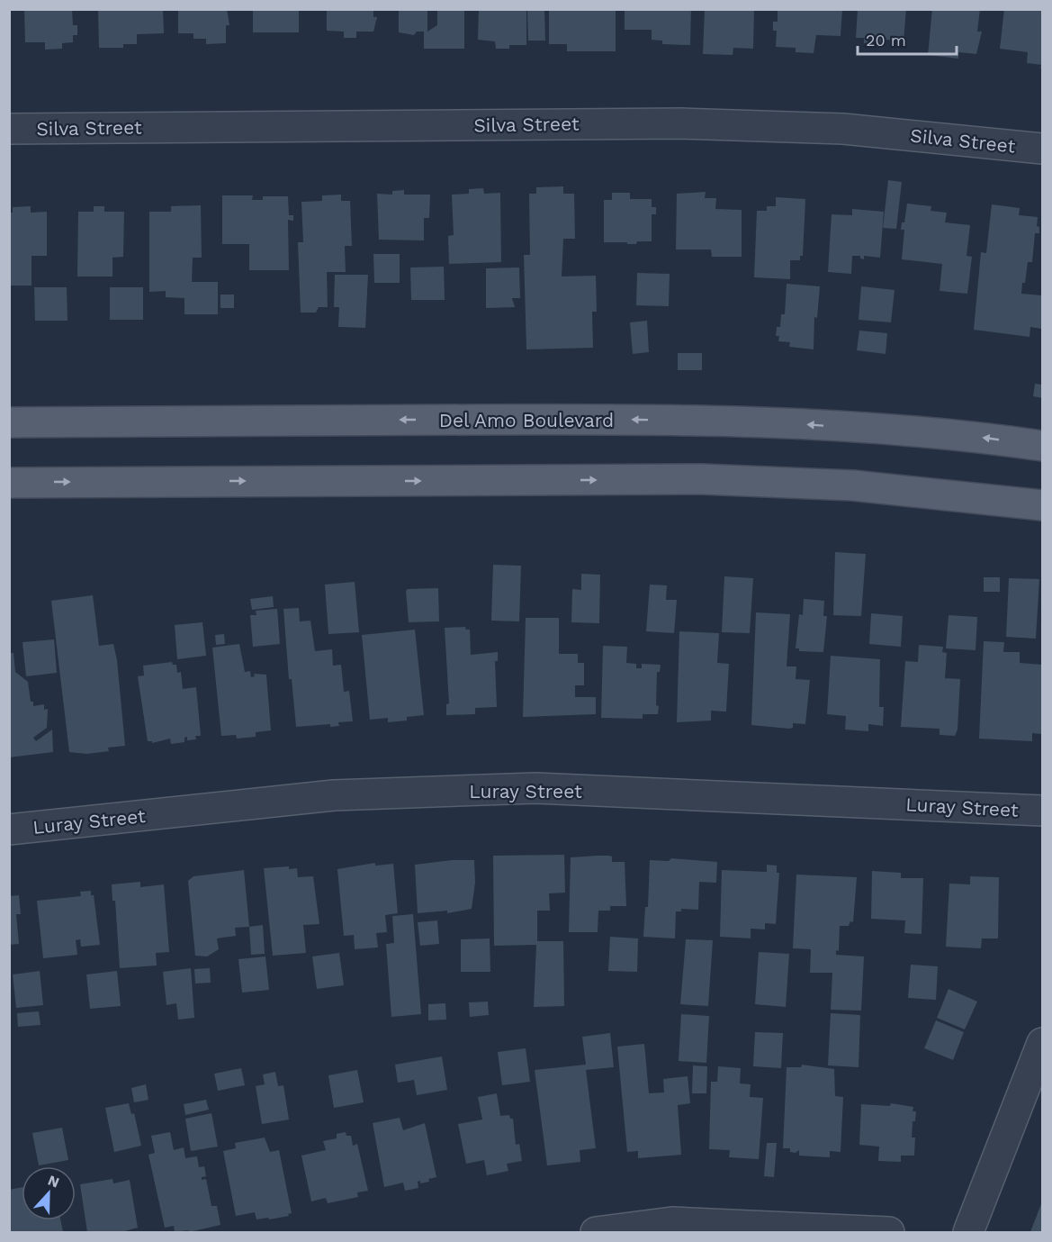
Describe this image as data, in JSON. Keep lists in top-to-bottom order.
{
  "streets": {
    "main road": ["Del Amo Boulevard"],
    "street": ["Silva Street", "Luray Street"]
  },
  "scale_bar": "20 m",
  "north": "top"
}
